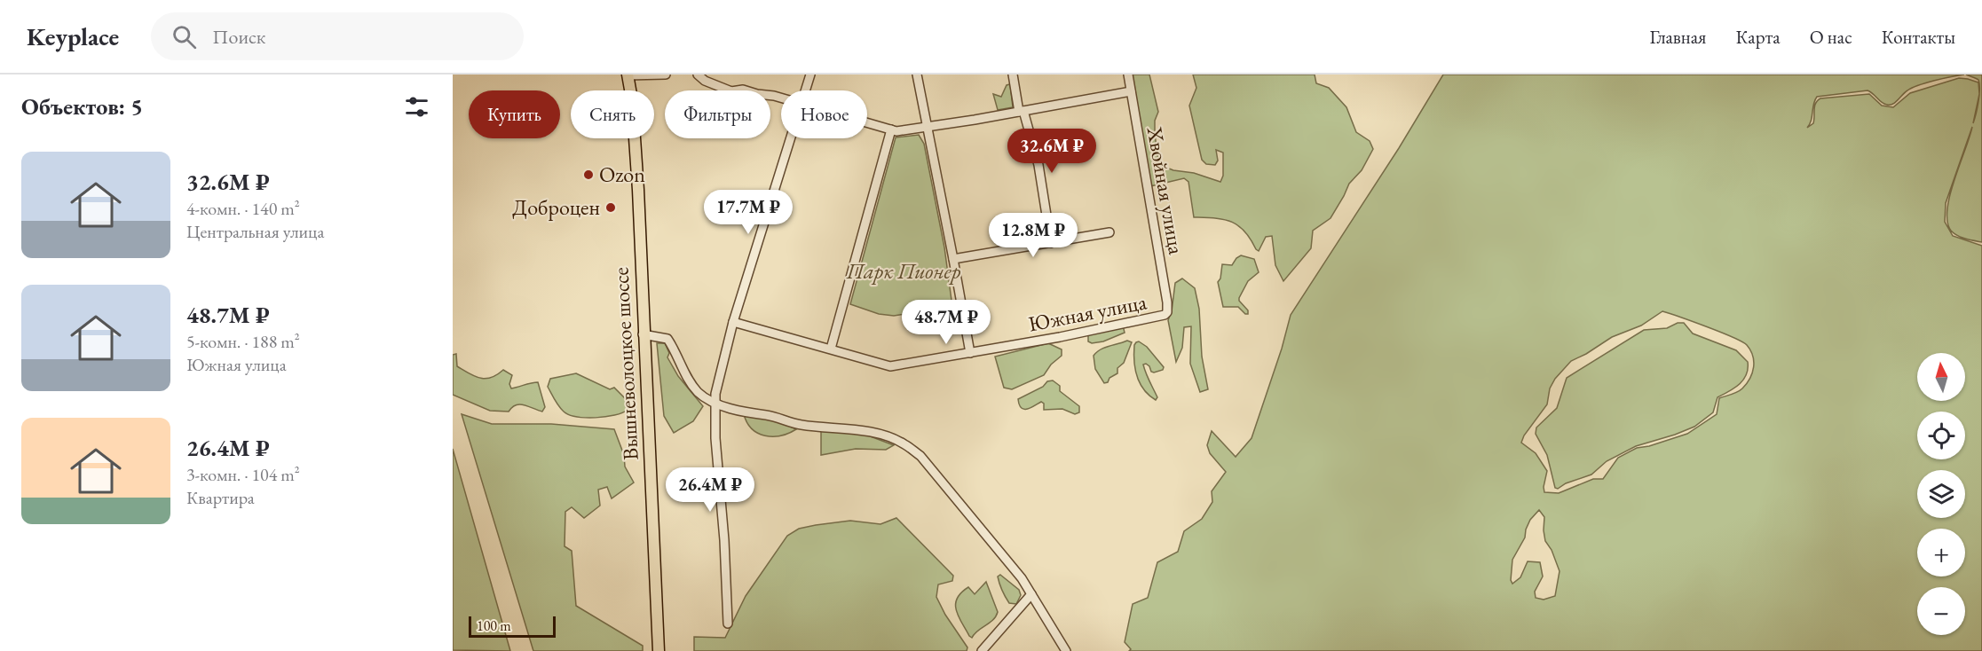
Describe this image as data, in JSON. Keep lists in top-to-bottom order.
{
  "streets": {
    "main road": ["Вышневолоцкое шоссе"],
    "street": ["Хвойная улица", "Южная улица"]
  },
  "crossings": [
    ["Хвойная улица", "Южная улица"]
  ],
  "parks": ["Парк Пионер"],
  "places": ["Ozon", "Доброцен"],
  "scale_bar": "100 m",
  "north": "top",
  "page": {
    "header": "Keyplace",
    "search": "Поиск",
    "nav": [
      "Главная",
      "Карта",
      "О нас",
      "Контакты"
    ],
    "heading": "Объектов: 5",
    "chip": [
      "Купить",
      "Снять",
      "Фильтры",
      "Новое"
    ],
    "price": [
      "32.6M ₽",
      "17.7M ₽",
      "12.8M ₽",
      "48.7M ₽",
      "26.4M ₽"
    ],
    "list": [
      {
        "name": "32.6M ₽",
        "note": "4-комн. · 140 m² · Центральная улица"
      },
      {
        "name": "48.7M ₽",
        "note": "5-комн. · 188 m² · Южная улица"
      },
      {
        "name": "26.4M ₽",
        "note": "3-комн. · 104 m² · Квартира"
      }
    ],
    "map_buttons": ["+", "−"],
    "scale": "100 m"
  }
}
